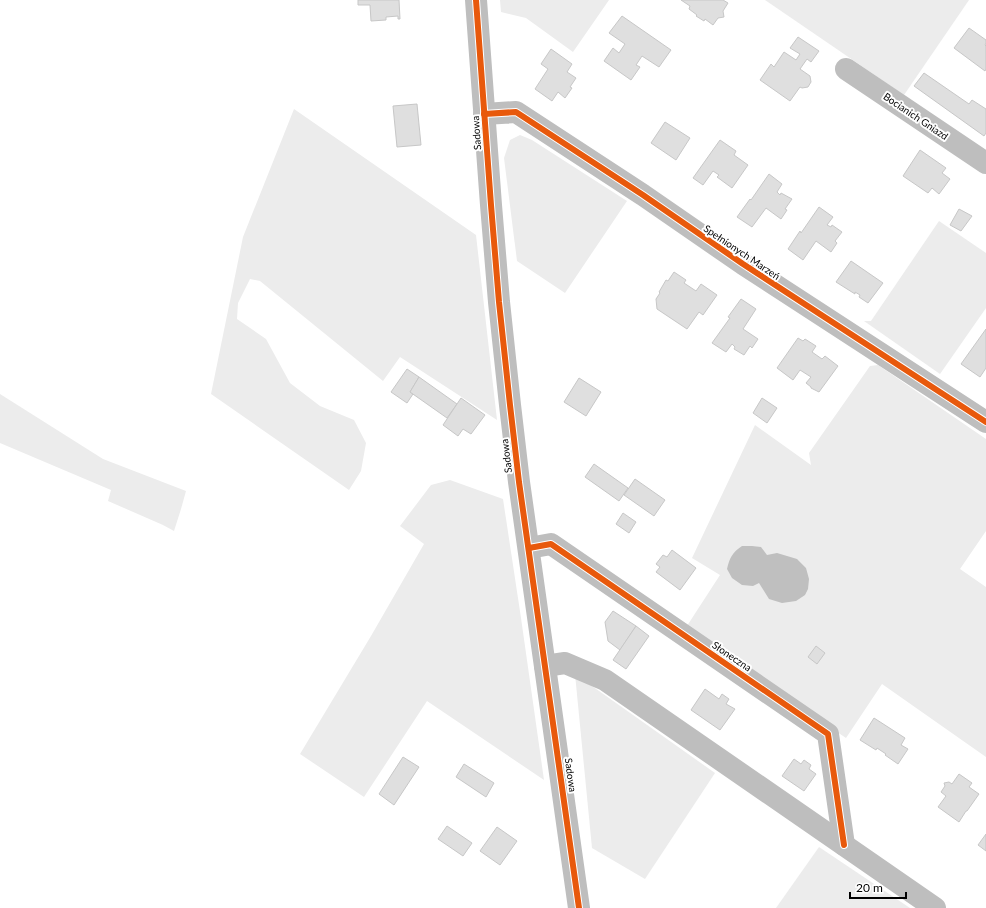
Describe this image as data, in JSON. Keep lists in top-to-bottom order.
{
  "streets": {
    "street": [
      "Bocianich Gniazd",
      "Sadowa",
      "Spełnionych Marzeń",
      "Słoneczna"
    ]
  },
  "crossings": [
    ["Sadowa", "Spełnionych Marzeń"],
    ["Sadowa", "Słoneczna"]
  ],
  "scale_bar": "20 m"
}
